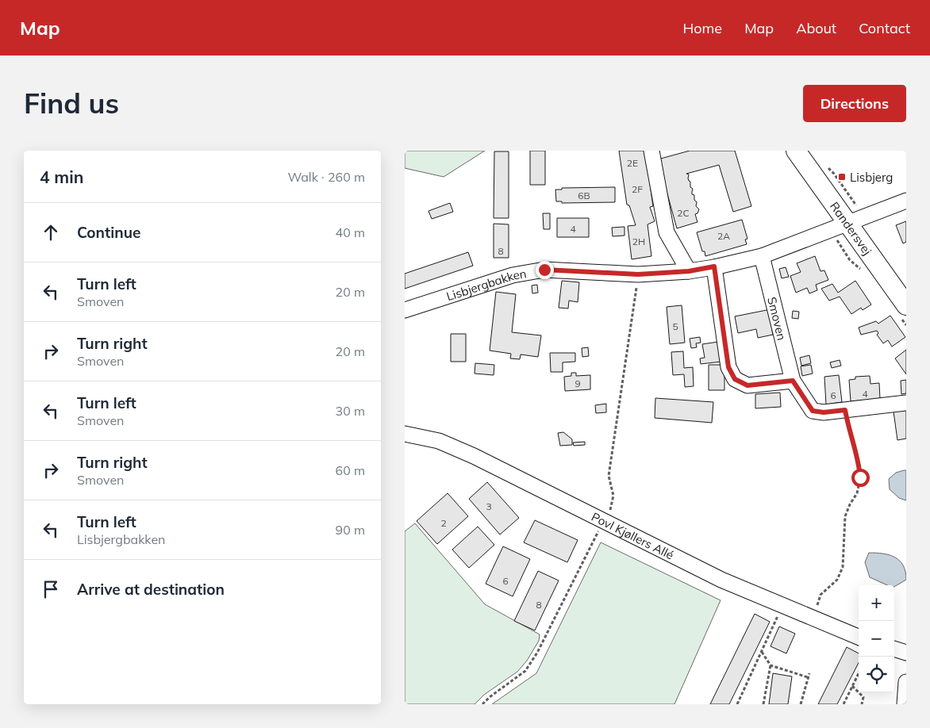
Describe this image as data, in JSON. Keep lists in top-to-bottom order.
{
  "streets": {
    "main road": ["Randersvej"],
    "street": ["Lisbjergbakken", "Smoven", "Povl Kjøllers Allé"]
  },
  "crossings": [
    ["Randersvej", "Lisbjergbakken"],
    ["Lisbjergbakken", "Smoven"]
  ],
  "places": {
    "transit": ["Lisbjerg"]
  },
  "house_numbers": [
    "2E",
    "2F",
    "6B",
    "2C",
    "4",
    "2A",
    "2H",
    "8",
    "5",
    "9",
    "4",
    "6",
    "3",
    "2",
    "6",
    "8"
  ],
  "page": {
    "header": "Map",
    "nav": [
      "Home",
      "Map",
      "About",
      "Contact"
    ],
    "buttons": "Directions",
    "title": "Find us",
    "heading": ["4 min", "Walk · 260 m"],
    "list": [
      ["Continue", "40 m"],
      ["Turn left", "Smoven", "20 m"],
      ["Turn right", "Smoven", "20 m"],
      ["Turn left", "Smoven", "30 m"],
      ["Turn right", "Smoven", "60 m"],
      ["Turn left", "Lisbjergbakken", "90 m"],
      "Arrive at destination"
    ],
    "map_buttons": ["+", "−"]
  }
}
